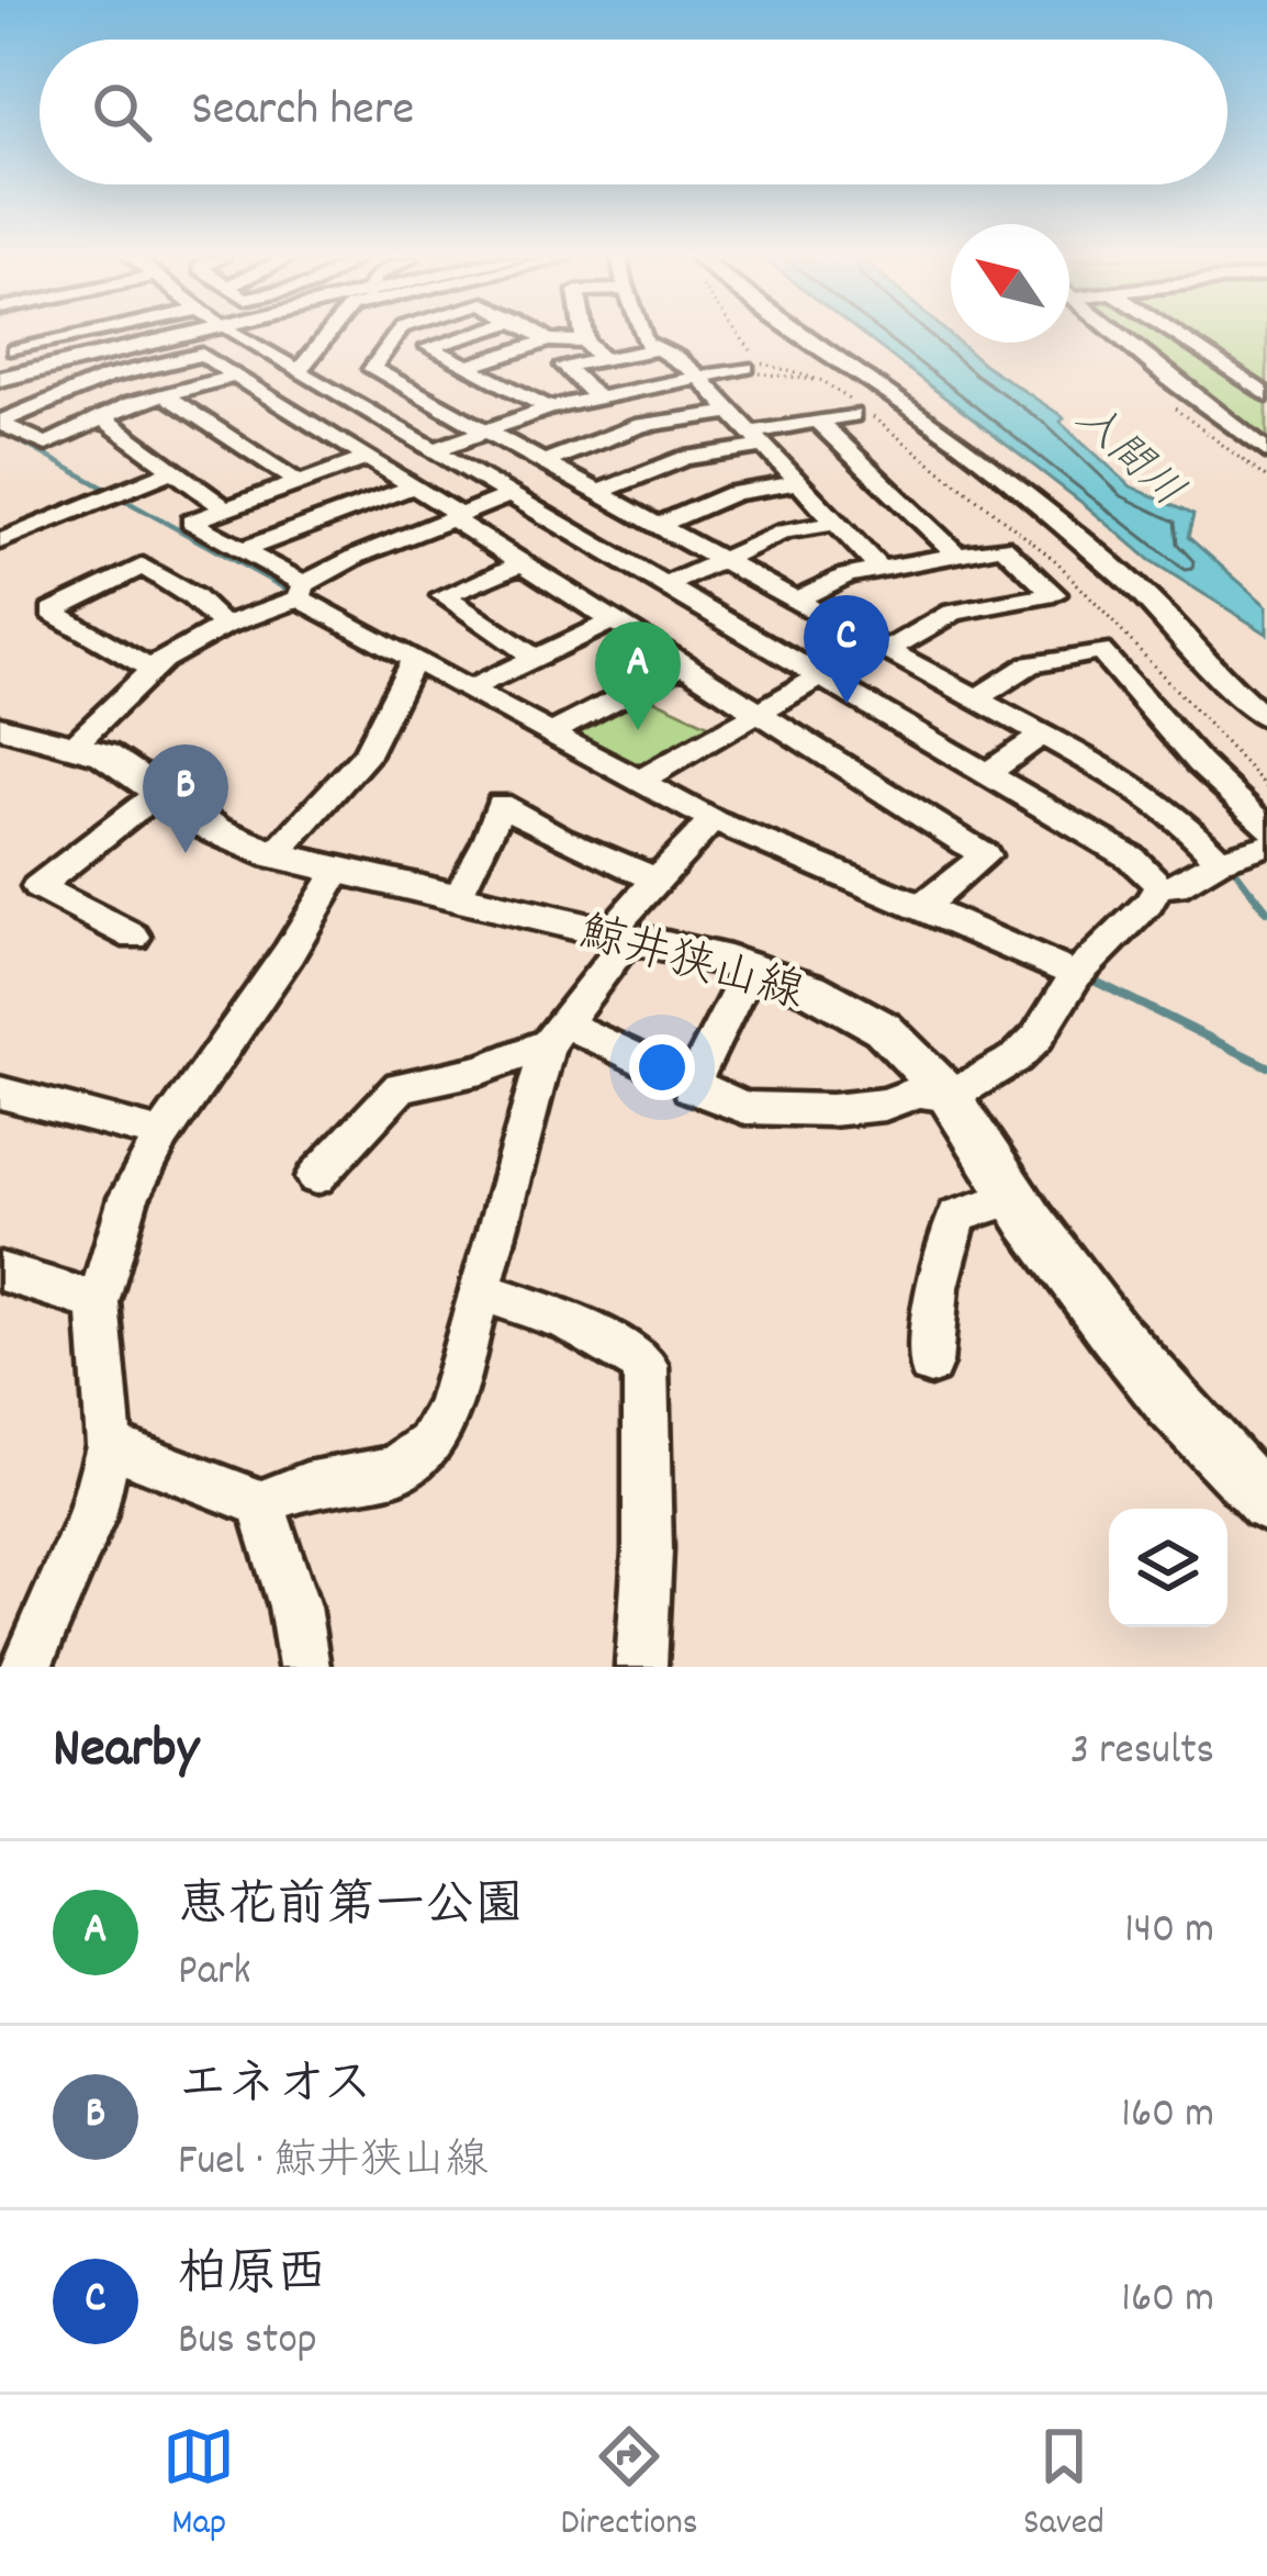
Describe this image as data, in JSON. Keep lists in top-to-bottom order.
{
  "streets": {
    "main road": ["鯨井狭山線"]
  },
  "water": ["入間川"],
  "north": "top left",
  "page": {
    "search": "Search here",
    "pins": ["C", "A", "B"],
    "heading": ["Nearby", "3 results"],
    "list": [
      {
        "mark": "A",
        "name": "恵花前第一公園",
        "note": "Park",
        "value": "140 m"
      },
      {
        "mark": "B",
        "name": "エネオス",
        "note": "Fuel · 鯨井狭山線",
        "value": "160 m"
      },
      {
        "mark": "C",
        "name": "柏原西",
        "note": "Bus stop",
        "value": "160 m"
      }
    ],
    "nav": ["Map", "Directions", "Saved"]
  }
}
